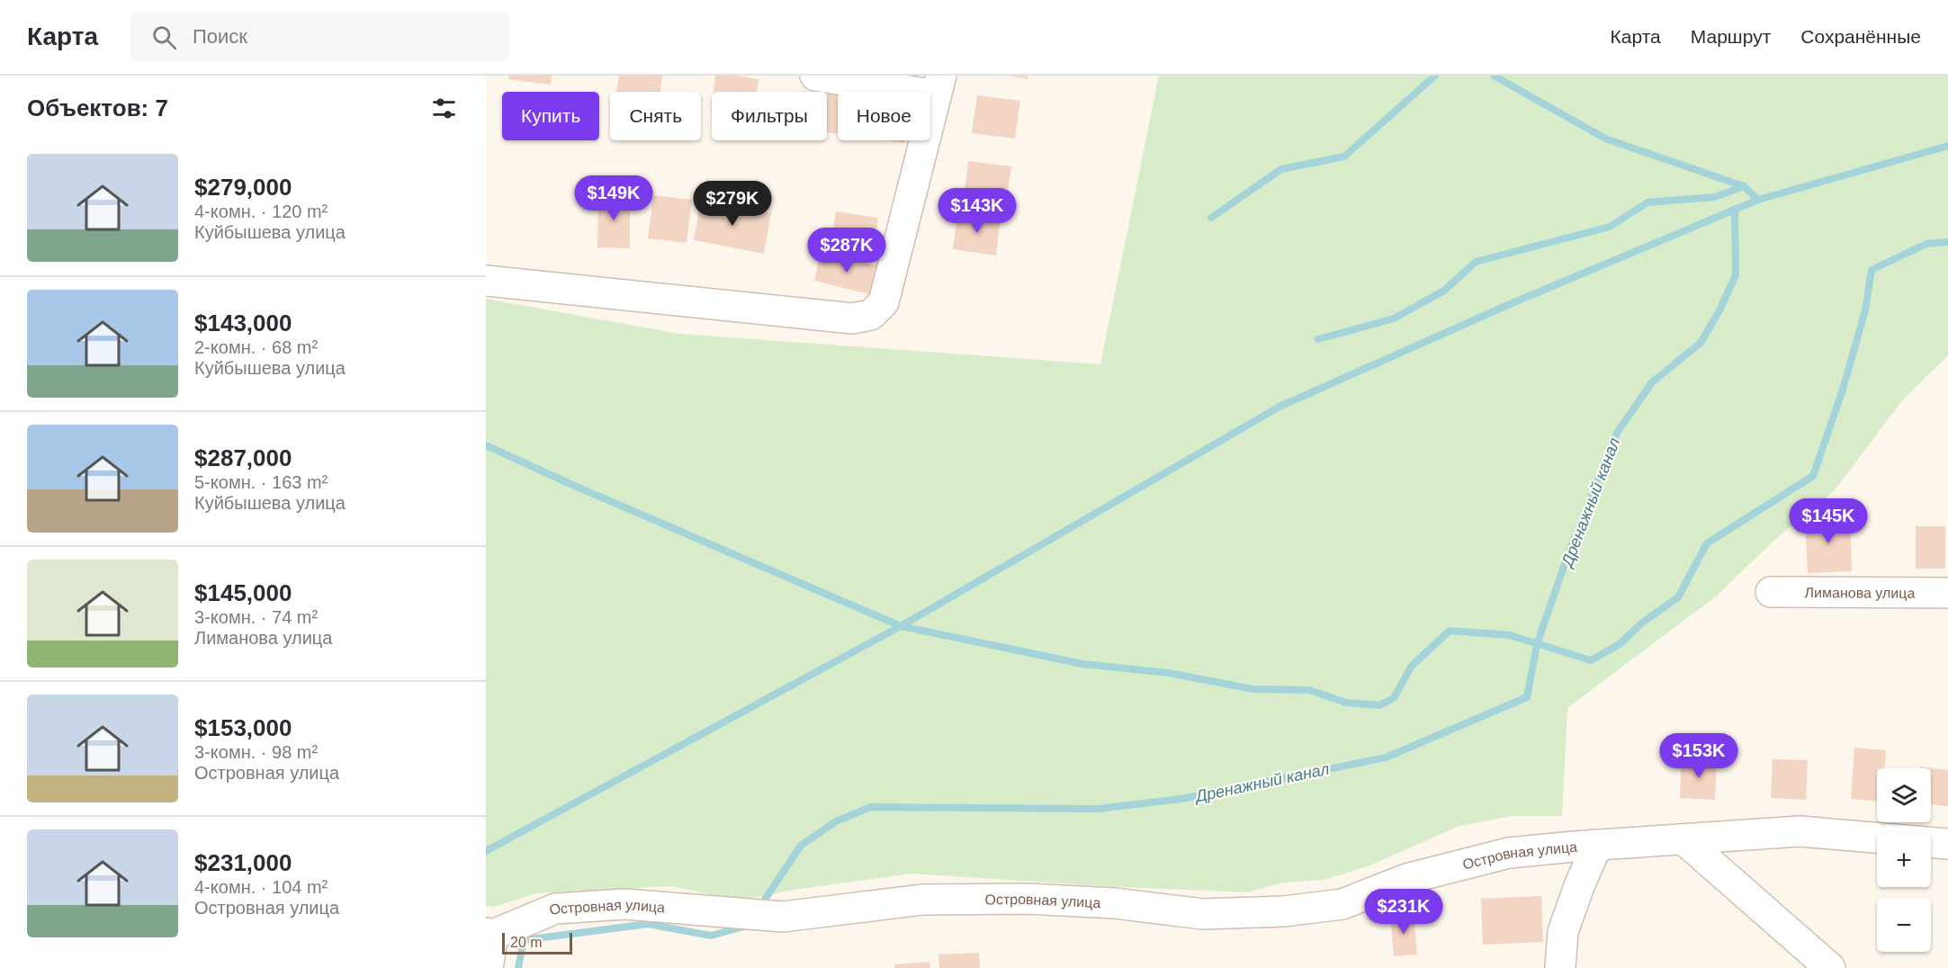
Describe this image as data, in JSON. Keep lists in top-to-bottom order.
{
  "streets": {
    "street": ["Лиманова улица", "Островная улица"]
  },
  "water": ["Дренажный канал"],
  "scale_bar": "20 m",
  "page": {
    "header": "Карта",
    "search": "Поиск",
    "nav": ["Карта", "Маршрут", "Сохранённые"],
    "heading": "Объектов: 7",
    "chip": [
      "Купить",
      "Снять",
      "Фильтры",
      "Новое"
    ],
    "list": [
      {
        "name": "$279,000",
        "note": "4-комн. · 120 m² · Куйбышева улица"
      },
      {
        "name": "$143,000",
        "note": "2-комн. · 68 m² · Куйбышева улица"
      },
      {
        "name": "$287,000",
        "note": "5-комн. · 163 m² · Куйбышева улица"
      },
      {
        "name": "$145,000",
        "note": "3-комн. · 74 m² · Лиманова улица"
      },
      {
        "name": "$153,000",
        "note": "3-комн. · 98 m² · Островная улица"
      },
      {
        "name": "$231,000",
        "note": "4-комн. · 104 m² · Островная улица"
      }
    ],
    "price": [
      "$149K",
      "$279K",
      "$143K",
      "$287K",
      "$145K",
      "$153K",
      "$231K"
    ],
    "map_buttons": ["+", "−"],
    "scale": "20 m"
  }
}
